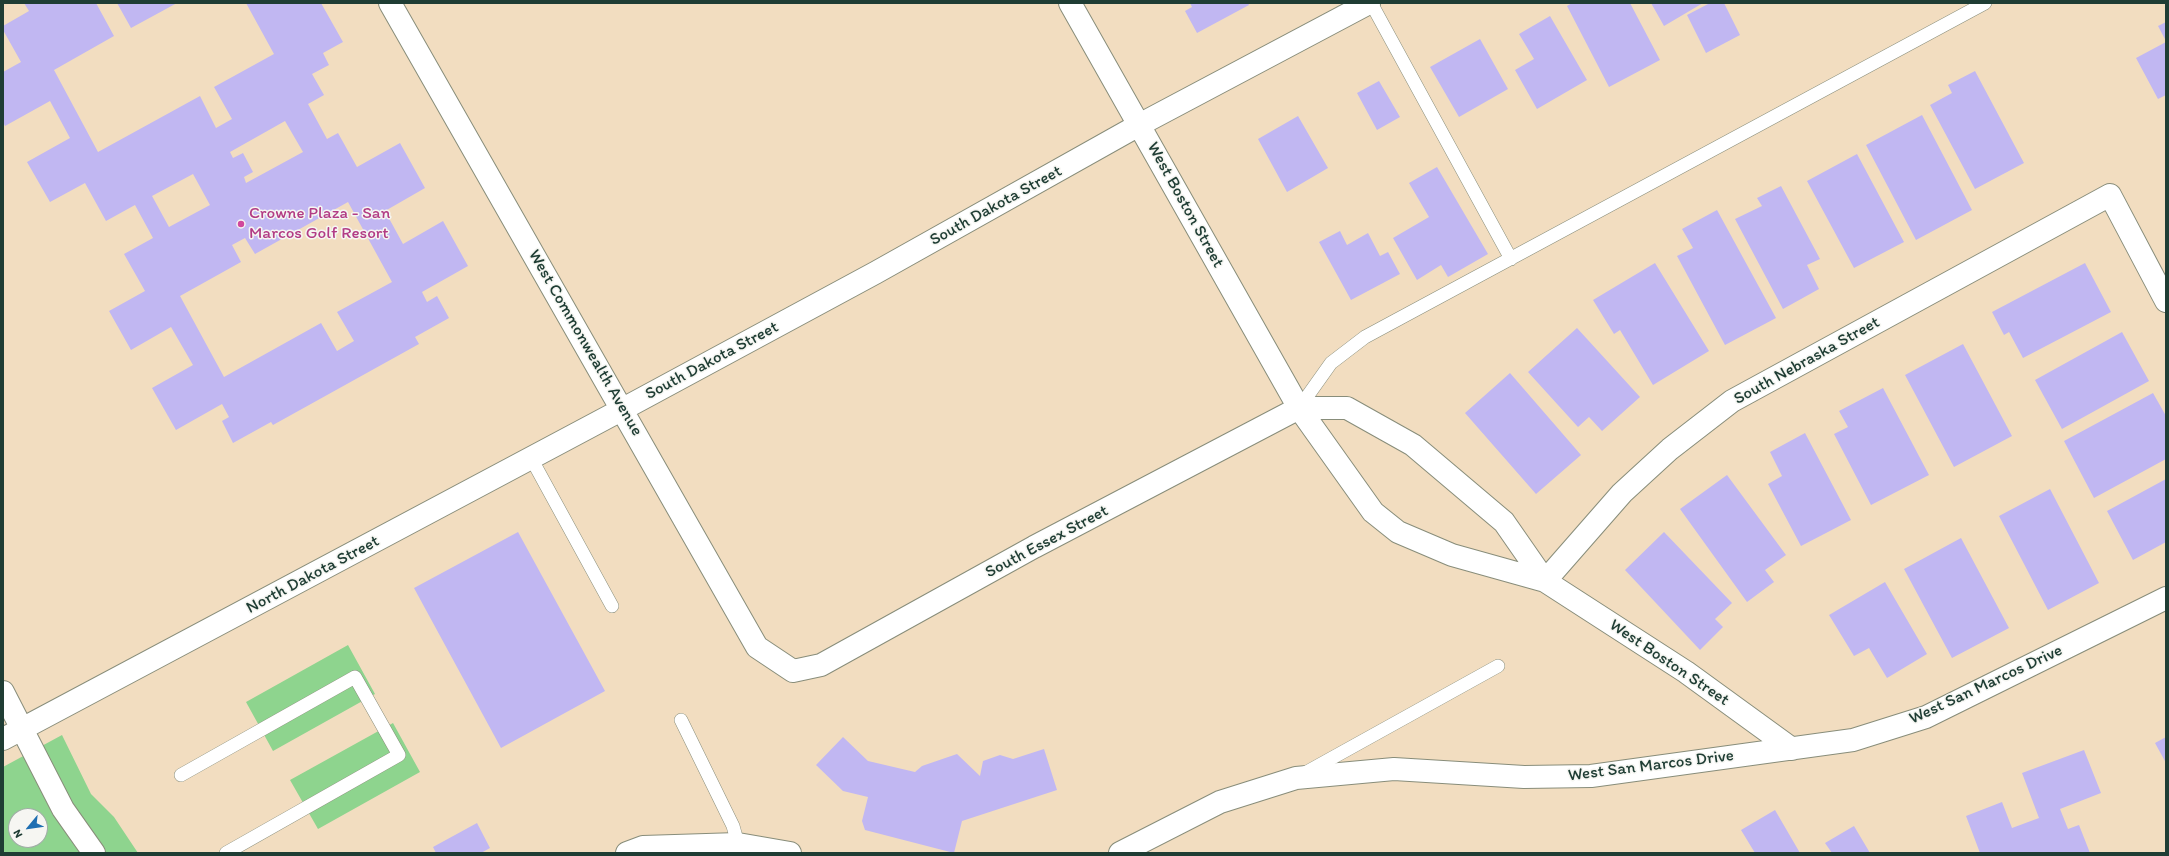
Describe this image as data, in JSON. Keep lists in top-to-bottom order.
{
  "streets": {
    "street": [
      "West Boston Street",
      "South Dakota Street",
      "West Commonwealth Avenue",
      "South Nebraska Street",
      "South Essex Street",
      "North Dakota Street",
      "West San Marcos Drive"
    ]
  },
  "crossings": [
    ["West Boston Street", "South Dakota Street"],
    ["West Boston Street", "South Nebraska Street"],
    ["West Boston Street", "South Essex Street"],
    ["West Boston Street", "West San Marcos Drive"],
    ["South Dakota Street", "West Commonwealth Avenue"],
    ["South Dakota Street", "North Dakota Street"],
    ["West Commonwealth Avenue", "South Essex Street"],
    ["West Commonwealth Avenue", "North Dakota Street"]
  ],
  "places": ["Crowne Plaza - San Marcos Golf Resort"],
  "north": "bottom left"
}
